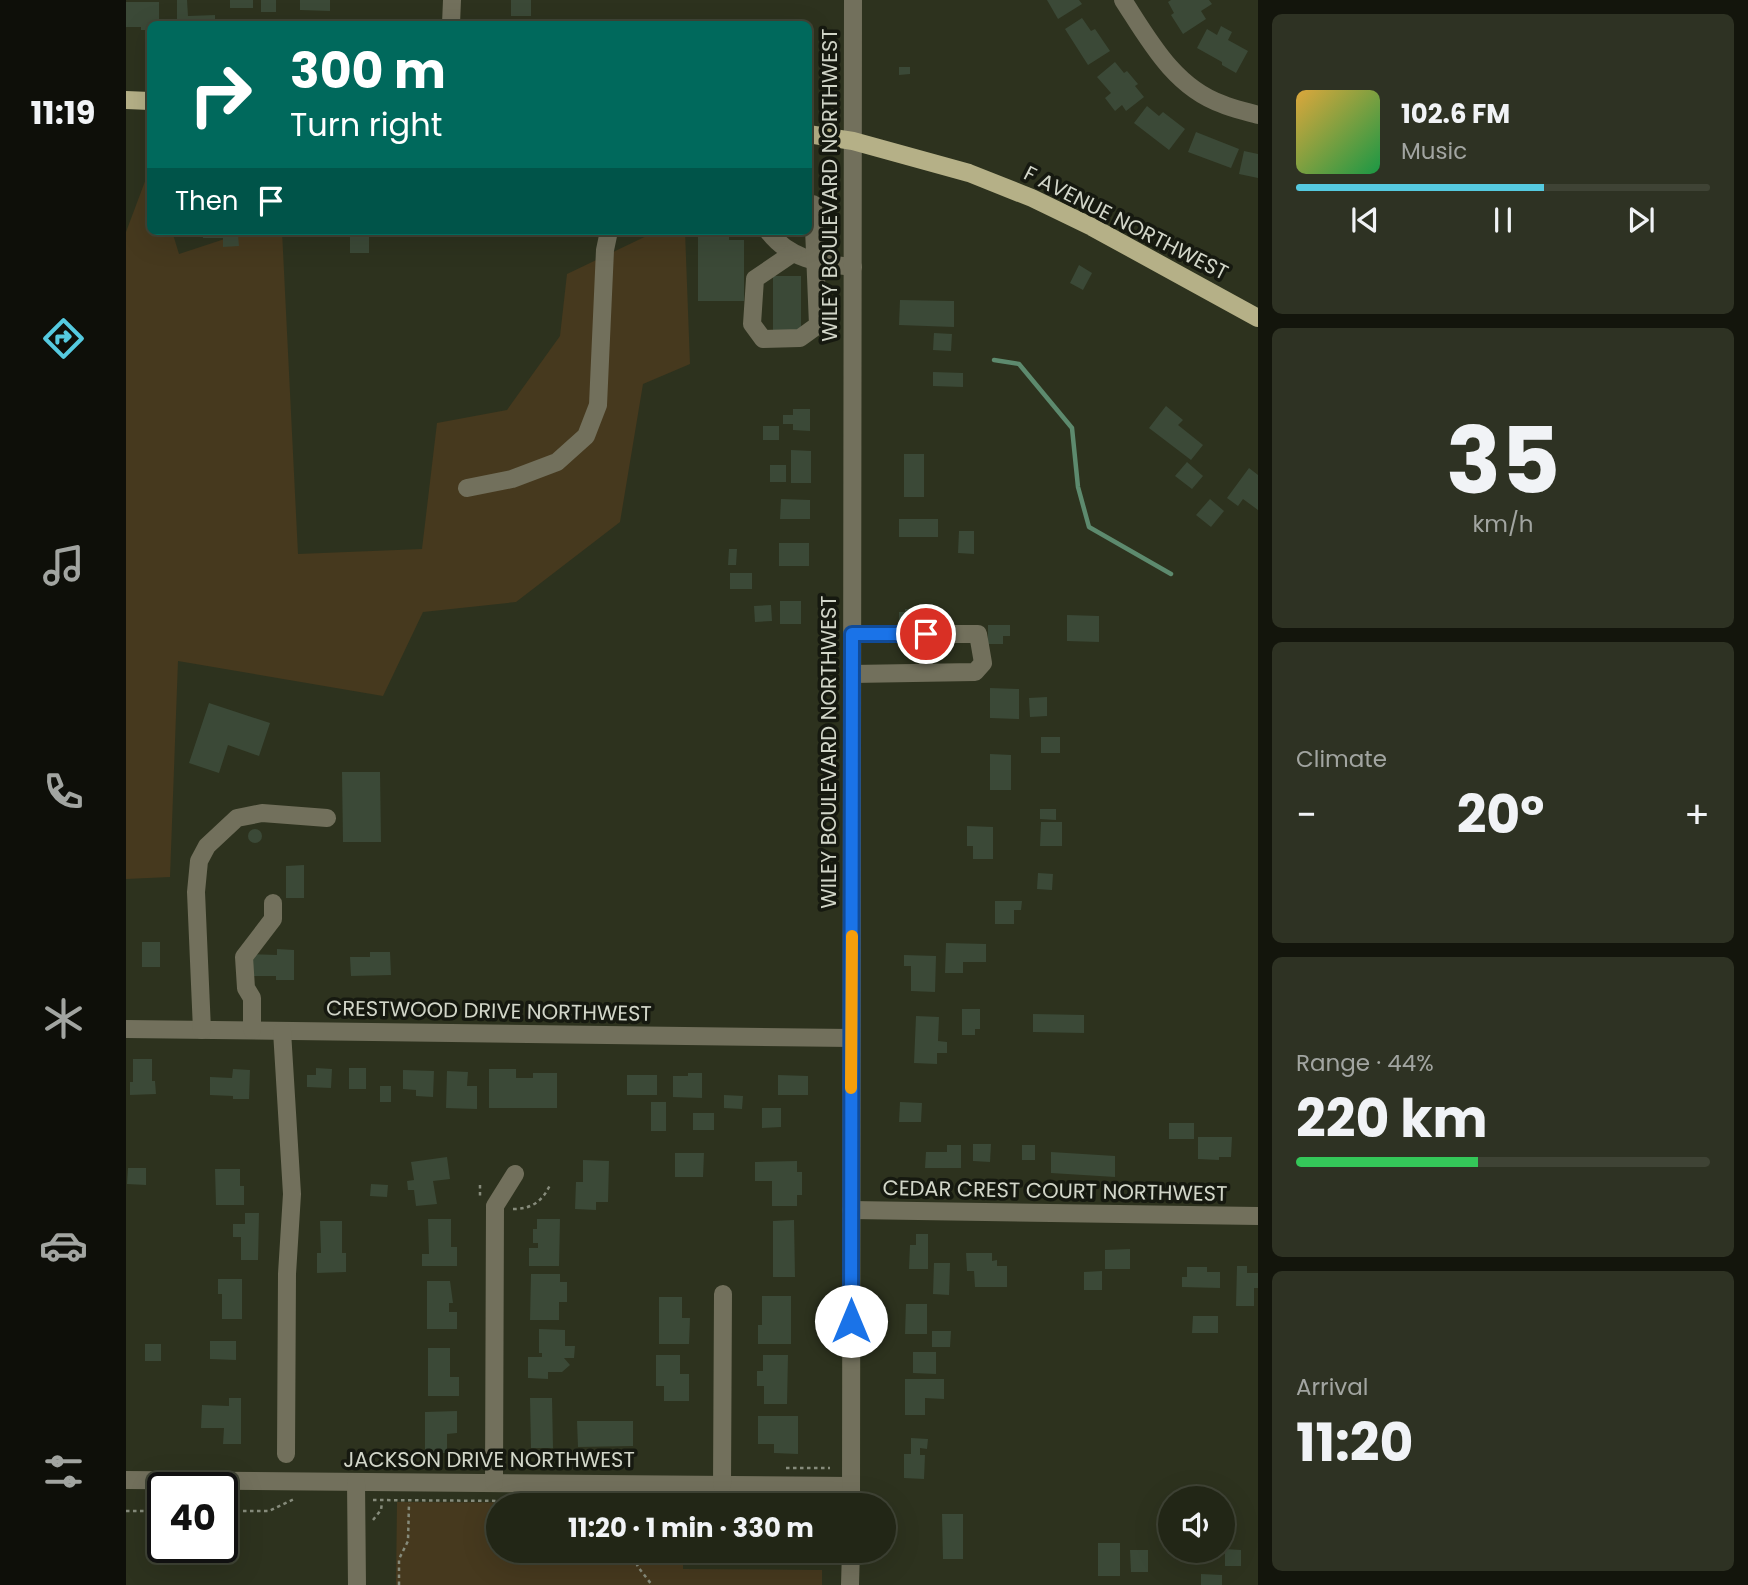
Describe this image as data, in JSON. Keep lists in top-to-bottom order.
{
  "streets": {
    "main road": ["F AVENUE NORTHWEST"],
    "street": [
      "WILEY BOULEVARD NORTHWEST",
      "CRESTWOOD DRIVE NORTHWEST",
      "CEDAR CREST COURT NORTHWEST",
      "JACKSON DRIVE NORTHWEST"
    ]
  },
  "crossings": [
    ["WILEY BOULEVARD NORTHWEST", "F AVENUE NORTHWEST"],
    ["WILEY BOULEVARD NORTHWEST", "CRESTWOOD DRIVE NORTHWEST"],
    ["WILEY BOULEVARD NORTHWEST", "CEDAR CREST COURT NORTHWEST"],
    ["WILEY BOULEVARD NORTHWEST", "JACKSON DRIVE NORTHWEST"]
  ],
  "page": {
    "tabs": "11:19",
    "turn": ["300 m", "Turn right"],
    "song": ["102.6 FM", "Music"],
    "then": "Then",
    "tile": [
      ["35", "km/h"],
      "Climate",
      ["Range · 44%", "220 km"],
      ["Arrival", "11:20"]
    ],
    "heat": ["−", "20°", "+"],
    "limit": "40",
    "trip": "11:20 · 1 min · 330 m"
  }
}
